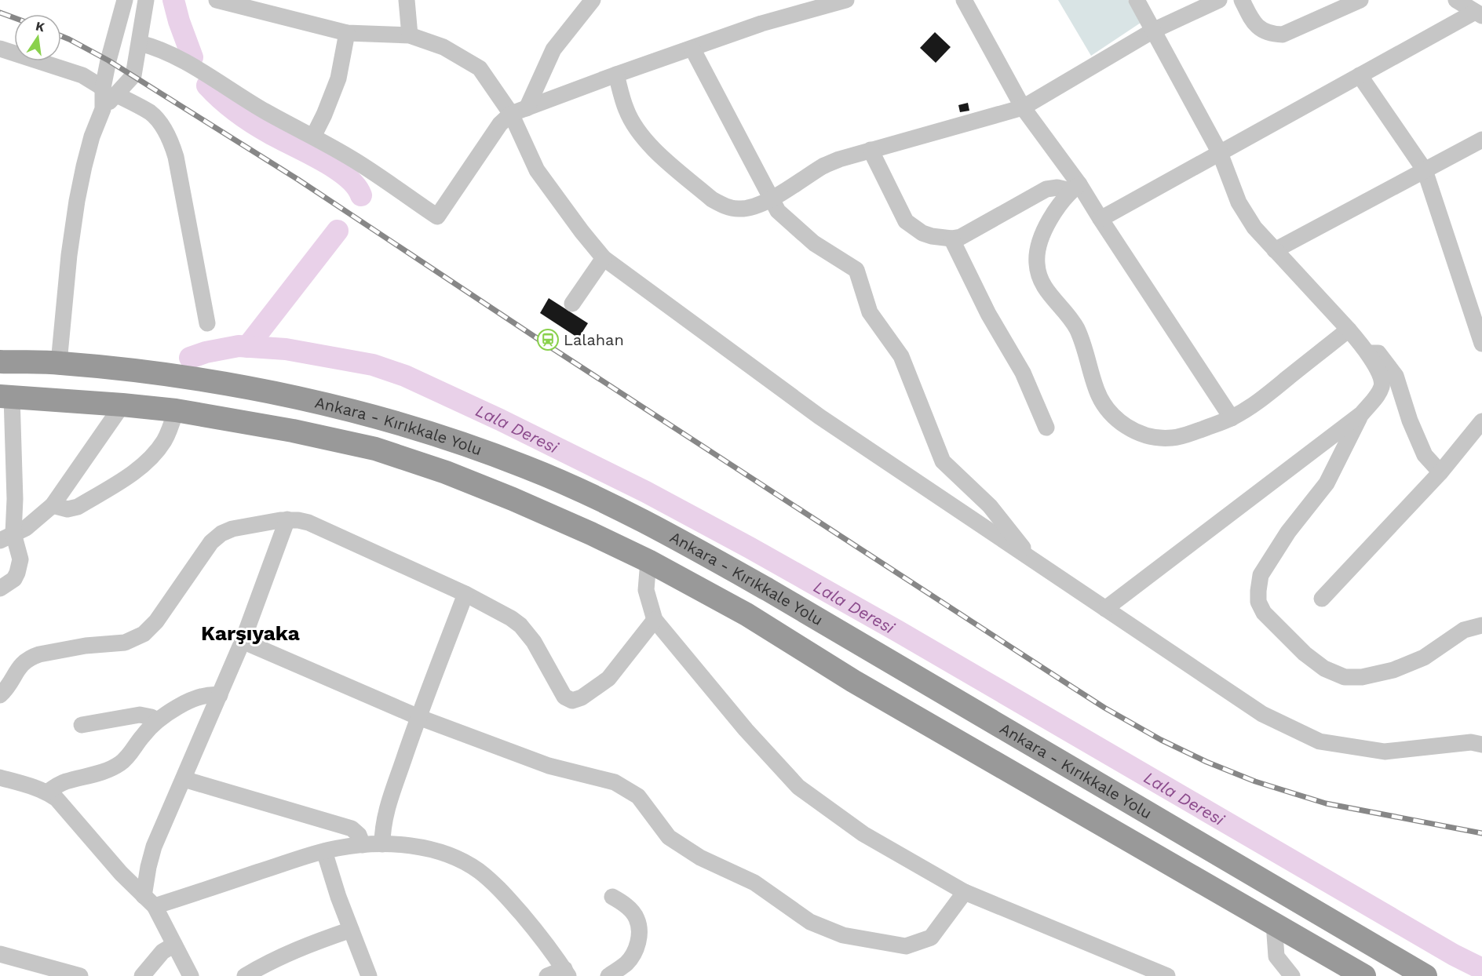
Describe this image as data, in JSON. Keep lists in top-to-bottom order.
{
  "streets": {
    "highway": ["Ankara - Kırıkkale Yolu"]
  },
  "districts": ["Karşıyaka"],
  "water": ["Lala Deresi"],
  "places": {
    "station": ["Lalahan"]
  },
  "north": "top"
}
